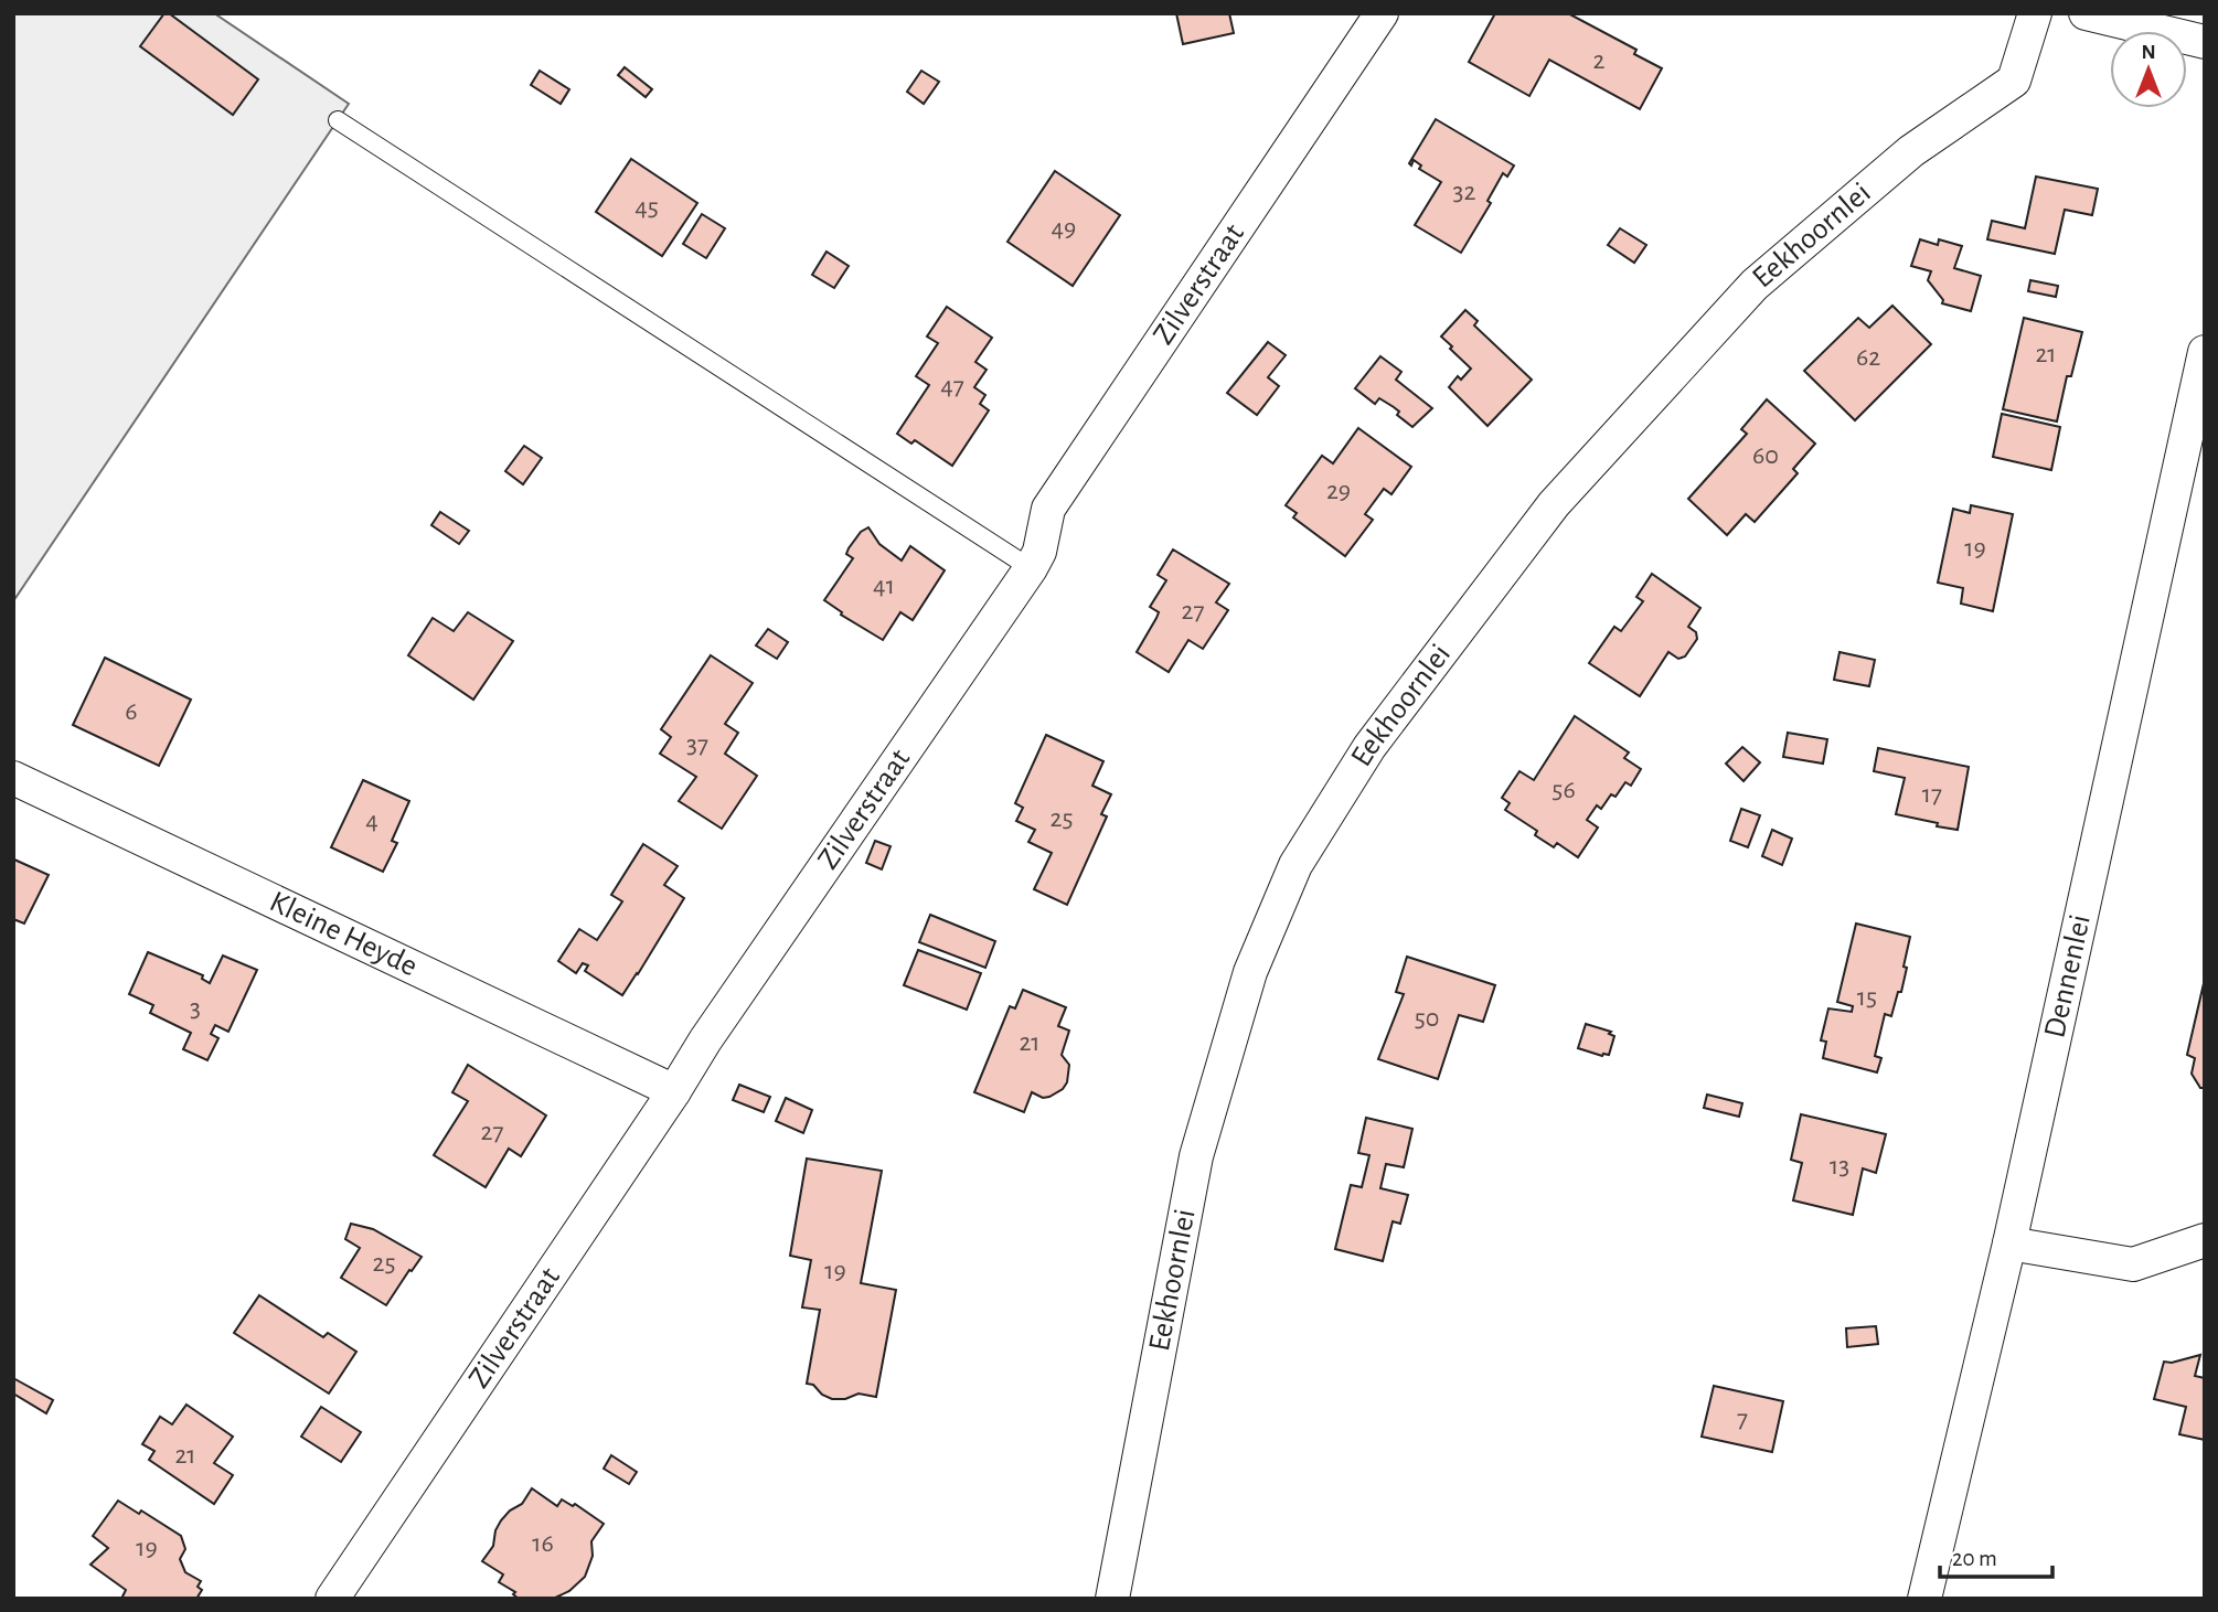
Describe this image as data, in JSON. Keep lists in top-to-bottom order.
{
  "streets": {
    "street": [
      "Eekhoornlei",
      "Zilverstraat",
      "Kleine Heyde",
      "Dennenlei"
    ]
  },
  "crossings": [
    ["Zilverstraat", "Kleine Heyde"]
  ],
  "house_numbers": [
    "2",
    "32",
    "45",
    "49",
    "21",
    "62",
    "47",
    "60",
    "29",
    "19",
    "41",
    "27",
    "6",
    "37",
    "56",
    "17",
    "25",
    "4",
    "15",
    "3",
    "50",
    "21",
    "27",
    "13",
    "25",
    "19",
    "7",
    "21",
    "16",
    "19"
  ],
  "scale_bar": "20 m",
  "north": "top"
}
